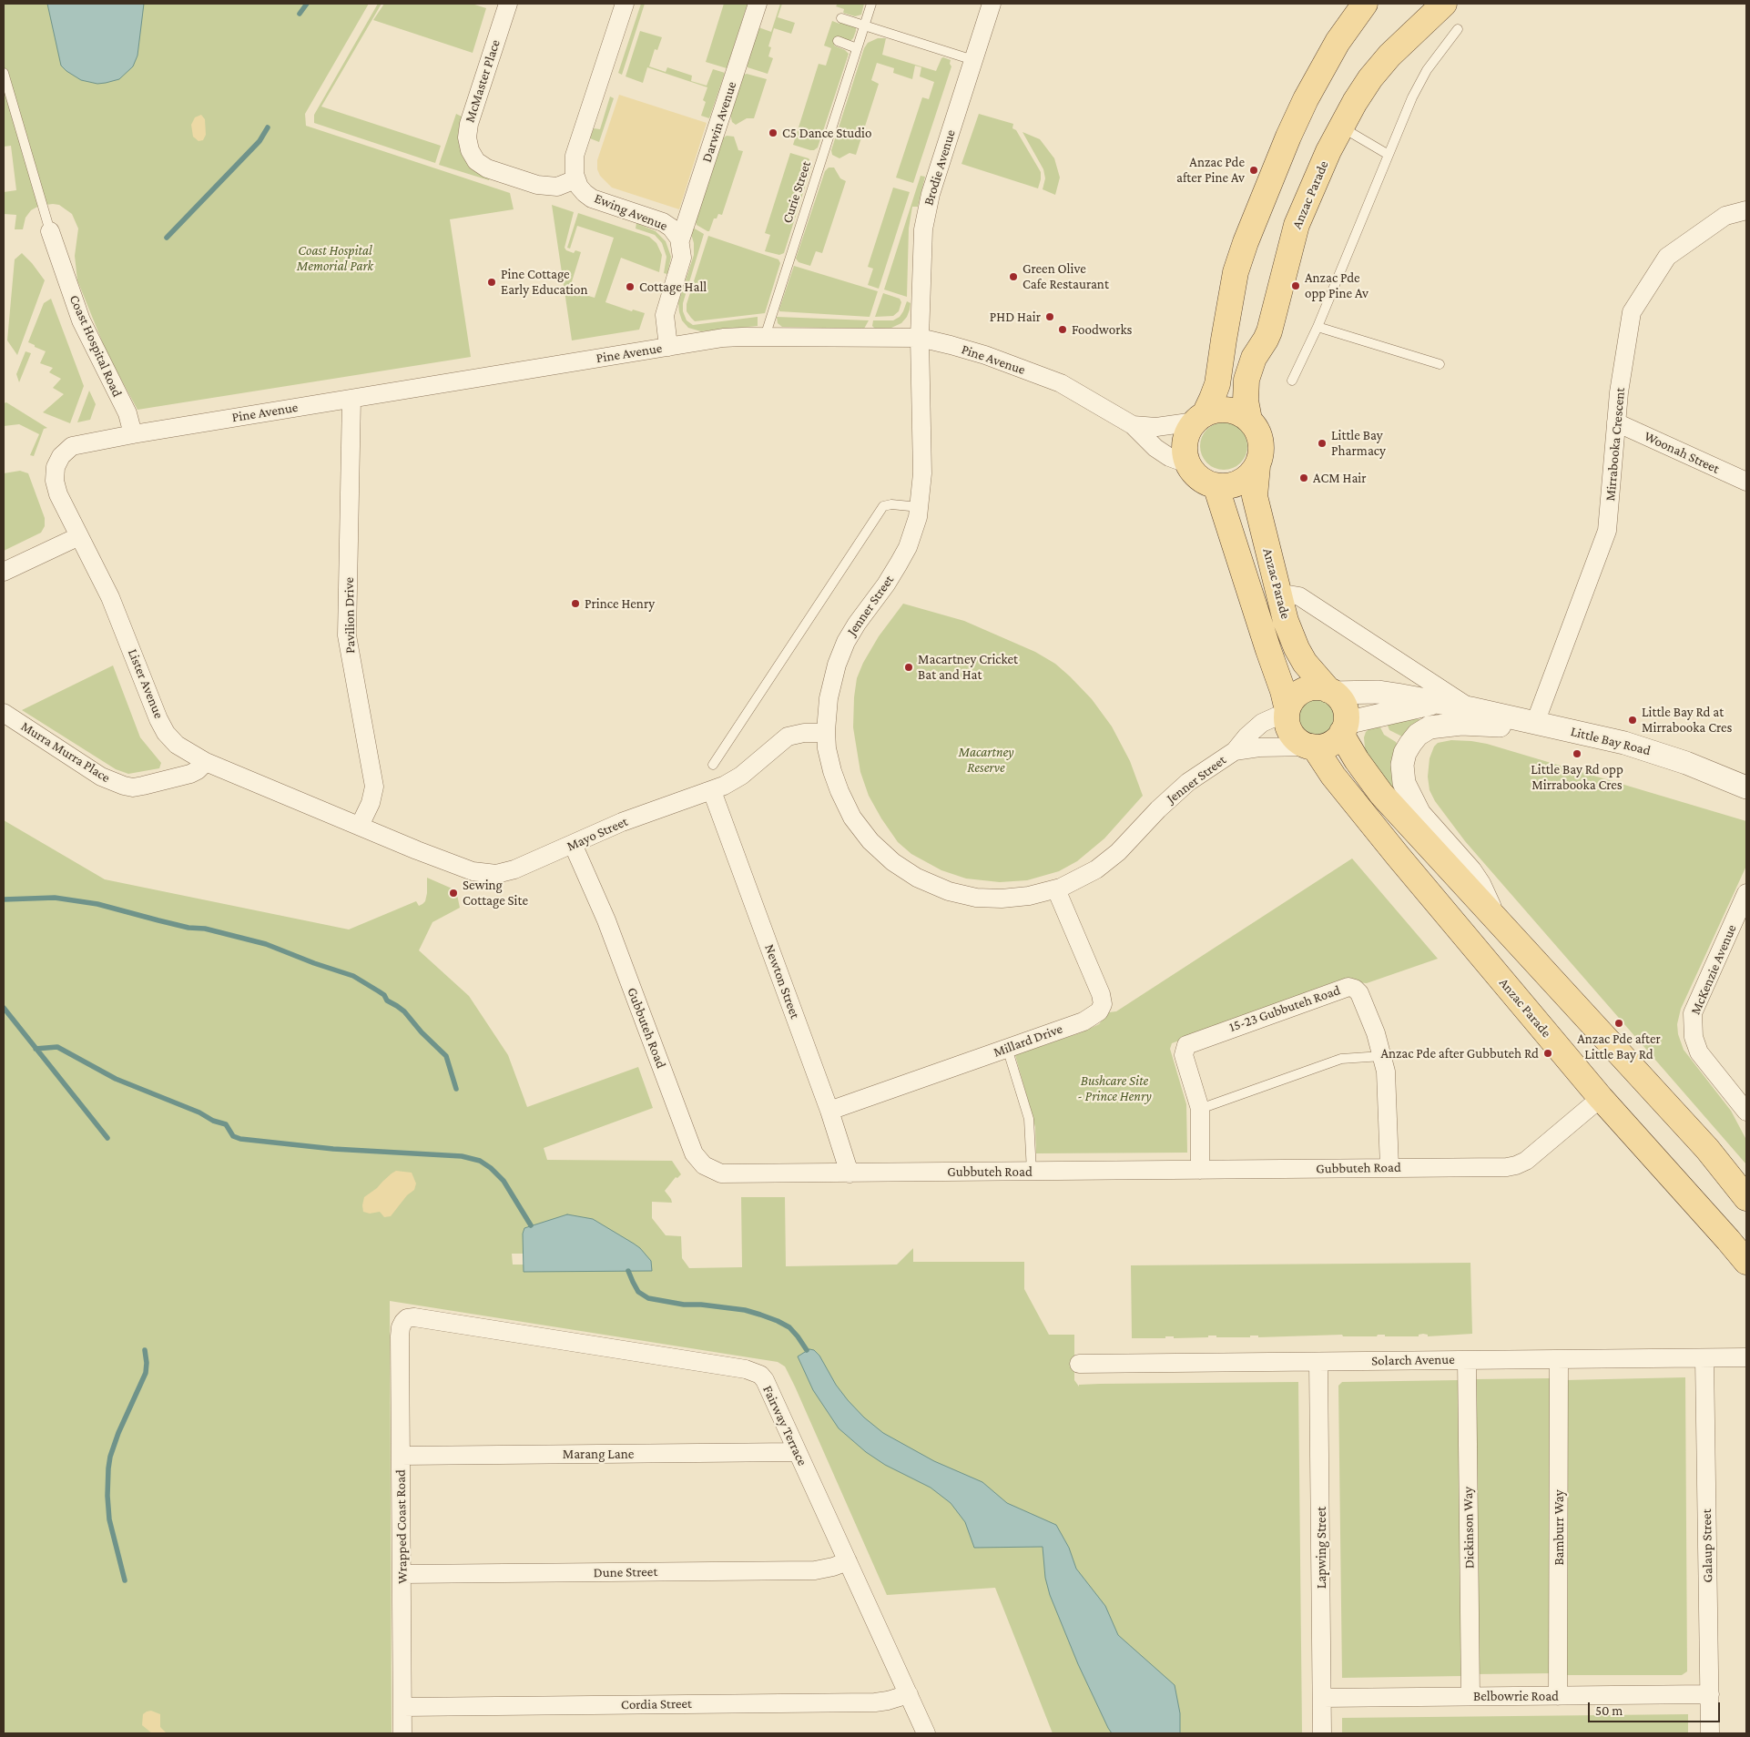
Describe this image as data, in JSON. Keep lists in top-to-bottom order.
{
  "streets": {
    "main road": ["Anzac Parade"],
    "street": [
      "McMaster Place",
      "Darwin Avenue",
      "Brodie Avenue",
      "Ewing Avenue",
      "Coast Hospital Road",
      "Pine Avenue",
      "Mirrabooka Crescent",
      "Woonah Street",
      "Jenner Street",
      "Pavilion Drive",
      "Lister Avenue",
      "Little Bay Road",
      "Murra Murra Place",
      "Mayo Street",
      "McKenzie Avenue",
      "Newton Street",
      "15-23 Gubbuteh Road",
      "Gubbuteh Road",
      "Millard Drive",
      "Solarch Avenue",
      "Fairway Terrace",
      "Marang Lane",
      "Wrapped Coast Road",
      "Dickinson Way",
      "Bamburr Way",
      "Galaup Street",
      "Lapwing Street",
      "Dune Street",
      "Belbowrie Road",
      "Cordia Street"
    ],
    "lane": ["Curie Street"]
  },
  "crossings": [
    ["McMaster Place", "Ewing Avenue"],
    ["Darwin Avenue", "Ewing Avenue"],
    ["Brodie Avenue", "Pine Avenue"],
    ["Brodie Avenue", "Jenner Street"],
    ["Curie Street", "Pine Avenue"],
    ["Anzac Parade", "Pine Avenue"],
    ["Anzac Parade", "Jenner Street"],
    ["Anzac Parade", "Little Bay Road"],
    ["Anzac Parade", "Gubbuteh Road"],
    ["Ewing Avenue", "Pine Avenue"],
    ["Coast Hospital Road", "Pine Avenue"],
    ["Pine Avenue", "Jenner Street"],
    ["Pine Avenue", "Pavilion Drive"],
    ["Pine Avenue", "Lister Avenue"],
    ["Mirrabooka Crescent", "Woonah Street"],
    ["Mirrabooka Crescent", "Little Bay Road"],
    ["Jenner Street", "Little Bay Road"],
    ["Jenner Street", "Mayo Street"],
    ["Jenner Street", "Millard Drive"],
    ["Pavilion Drive", "Lister Avenue"],
    ["Pavilion Drive", "Mayo Street"],
    ["Lister Avenue", "Murra Murra Place"],
    ["Lister Avenue", "Mayo Street"],
    ["Mayo Street", "Newton Street"],
    ["Mayo Street", "Gubbuteh Road"],
    ["Newton Street", "Gubbuteh Road"],
    ["Newton Street", "Millard Drive"],
    ["15-23 Gubbuteh Road", "Gubbuteh Road"],
    ["Solarch Avenue", "Dickinson Way"],
    ["Solarch Avenue", "Bamburr Way"],
    ["Solarch Avenue", "Galaup Street"],
    ["Solarch Avenue", "Lapwing Street"],
    ["Fairway Terrace", "Marang Lane"],
    ["Fairway Terrace", "Wrapped Coast Road"],
    ["Fairway Terrace", "Dune Street"],
    ["Fairway Terrace", "Cordia Street"],
    ["Marang Lane", "Wrapped Coast Road"],
    ["Wrapped Coast Road", "Dune Street"],
    ["Wrapped Coast Road", "Cordia Street"],
    ["Dickinson Way", "Belbowrie Road"],
    ["Bamburr Way", "Belbowrie Road"],
    ["Galaup Street", "Belbowrie Road"],
    ["Lapwing Street", "Belbowrie Road"]
  ],
  "parks": ["Coast Hospital Memorial Park", "Macartney Reserve", "Bushcare Site - Prince Henry"],
  "places": [
    "C5 Dance Studio",
    "Anzac Pde after Pine Av",
    "Green Olive Cafe Restaurant",
    "Pine Cottage Early Education",
    "Anzac Pde opp Pine Av",
    "Cottage Hall",
    "PHD Hair",
    "Foodworks",
    "Little Bay Pharmacy",
    "ACM Hair",
    "Prince Henry",
    "Macartney Cricket Bat and Hat",
    "Little Bay Rd at Mirrabooka Cres",
    "Little Bay Rd opp Mirrabooka Cres",
    "Sewing Cottage Site",
    "Anzac Pde after Little Bay Rd",
    "Anzac Pde after Gubbuteh Rd"
  ],
  "scale_bar": "50 m"
}
